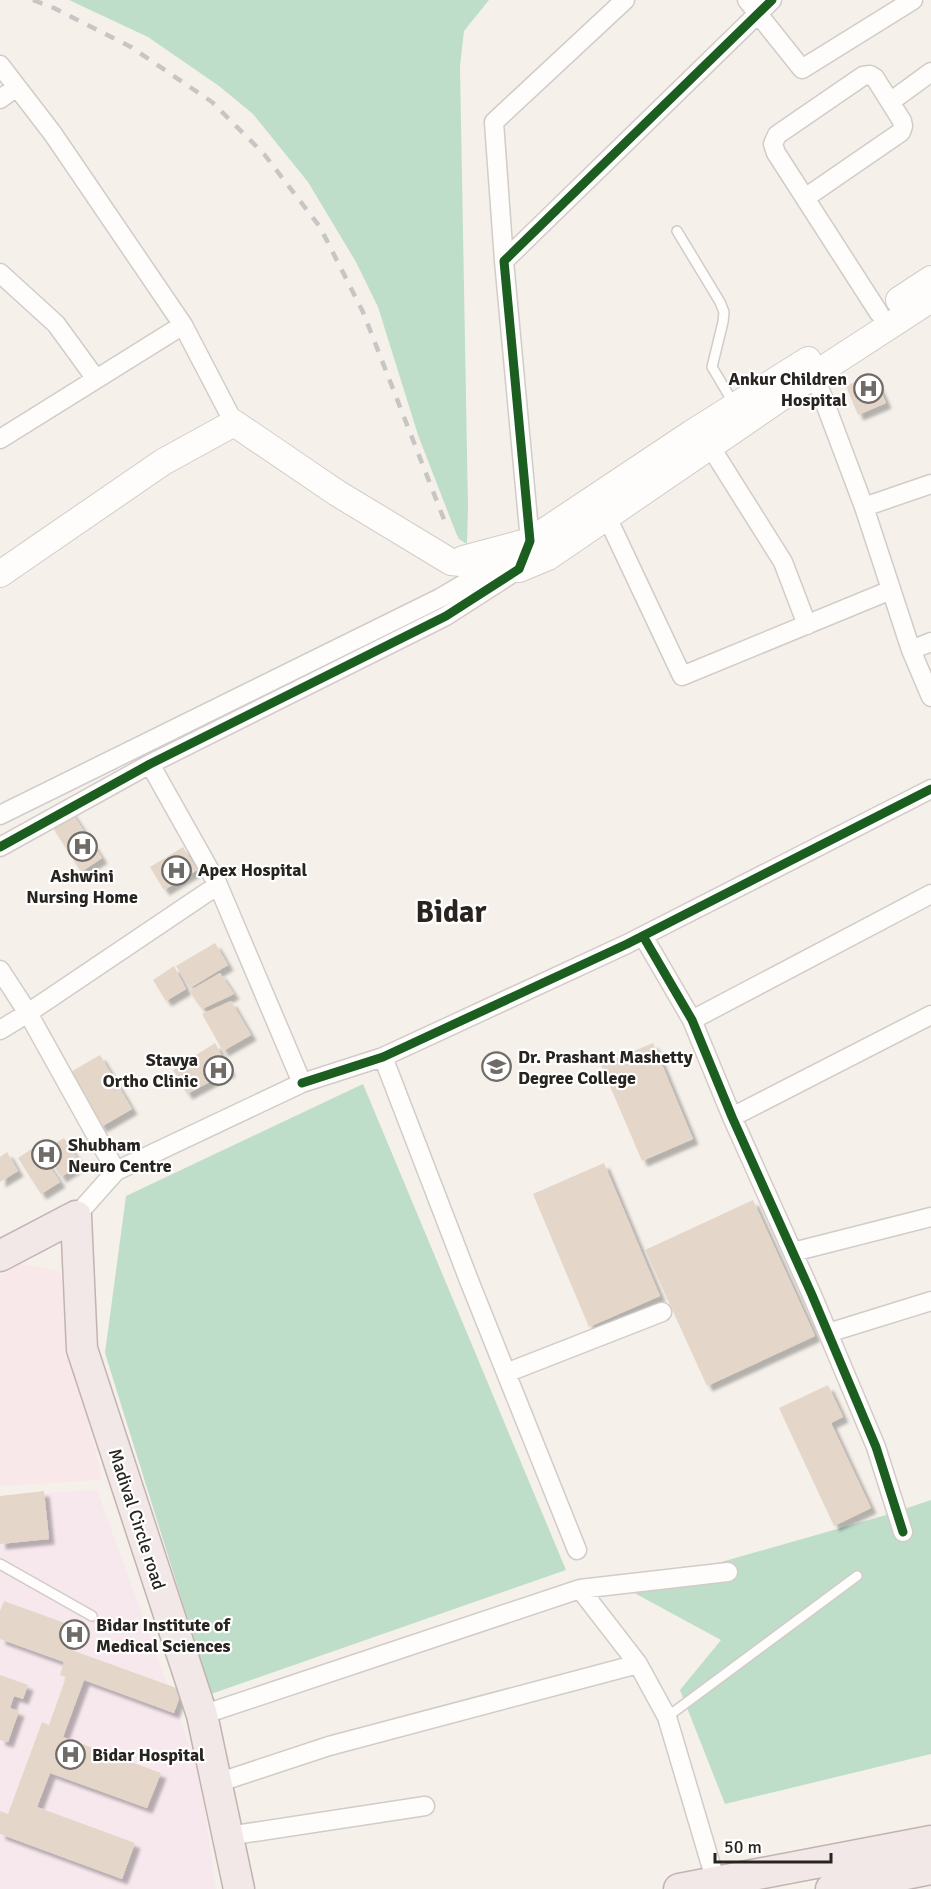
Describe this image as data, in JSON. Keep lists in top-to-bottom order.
{
  "streets": {
    "highway": ["Madival Circle road"]
  },
  "districts": ["Bidar"],
  "places": {
    "hospital": [
      "Ankur Children Hospital",
      "Ashwini Nursing Home",
      "Apex Hospital",
      "Stavya Ortho Clinic",
      "Shubham Neuro Centre",
      "Bidar Institute of Medical Sciences",
      "Bidar Hospital"
    ],
    "school or university": ["Dr. Prashant Mashetty Degree College"]
  },
  "scale_bar": "50 m"
}
